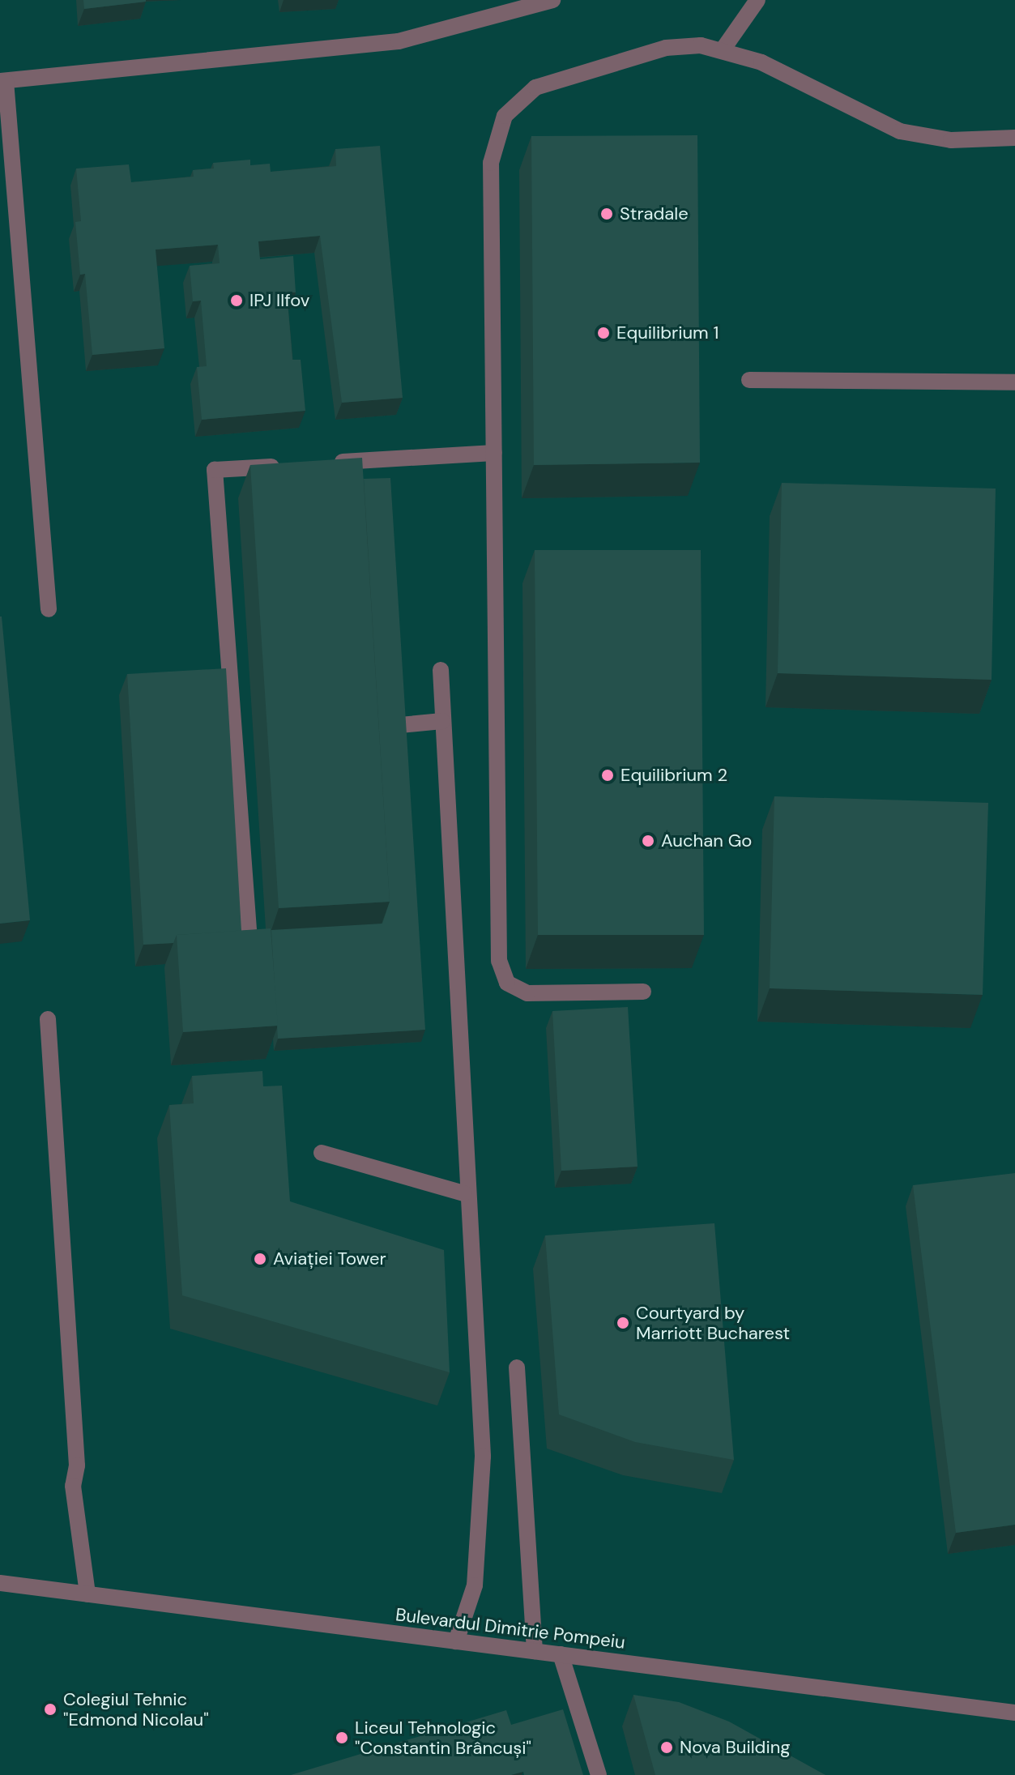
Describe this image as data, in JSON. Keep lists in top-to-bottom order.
{
  "streets": {
    "street": ["Bulevardul Dimitrie Pompeiu"]
  },
  "places": [
    "Stradale",
    "IPJ Ilfov",
    "Equilibrium 1",
    "Equilibrium 2",
    "Auchan Go",
    "Aviației Tower",
    "Courtyard by Marriott Bucharest",
    "Colegiul Tehnic \"Edmond Nicolau\"",
    "Liceul Tehnologic \"Constantin Brâncuși\"",
    "Nova Building"
  ]
}
